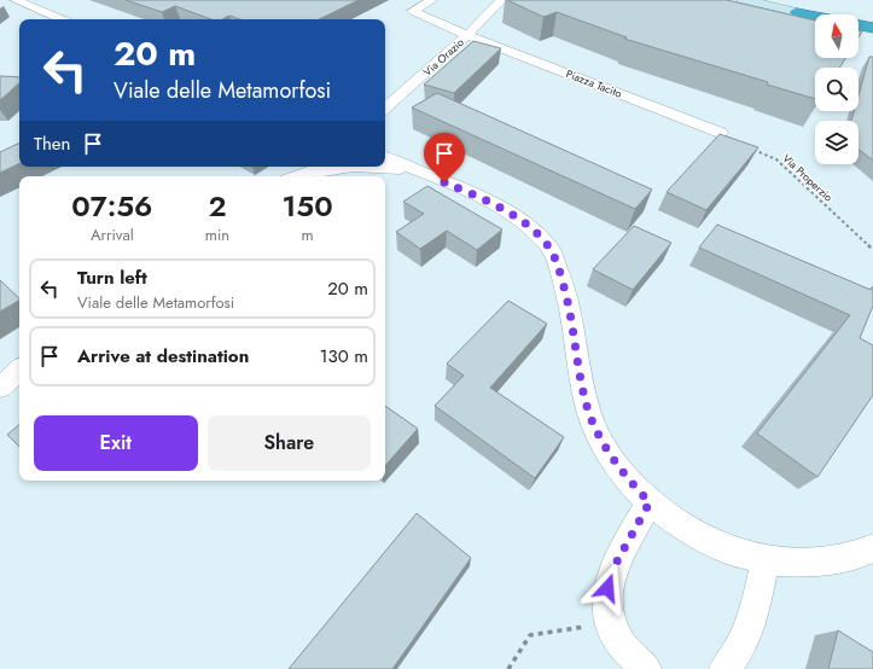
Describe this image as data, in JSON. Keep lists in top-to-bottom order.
{
  "streets": {
    "street": ["Via Orazio", "Piazza Tacito"],
    "path": ["Via Properzio"]
  },
  "crossings": [
    ["Via Orazio", "Piazza Tacito"],
    ["Piazza Tacito", "Via Properzio"]
  ],
  "north": "top",
  "page": {
    "turn": ["20 m", "Viale delle Metamorfosi"],
    "then": "Then",
    "eta": [
      "07:56",
      "Arrival",
      "2",
      "min",
      "150",
      "m"
    ],
    "list": [
      {
        "name": "Turn left",
        "note": "Viale delle Metamorfosi",
        "value": "20 m"
      },
      {
        "name": "Arrive at destination",
        "value": "130 m"
      }
    ],
    "buttons": ["Exit", "Share"]
  }
}
